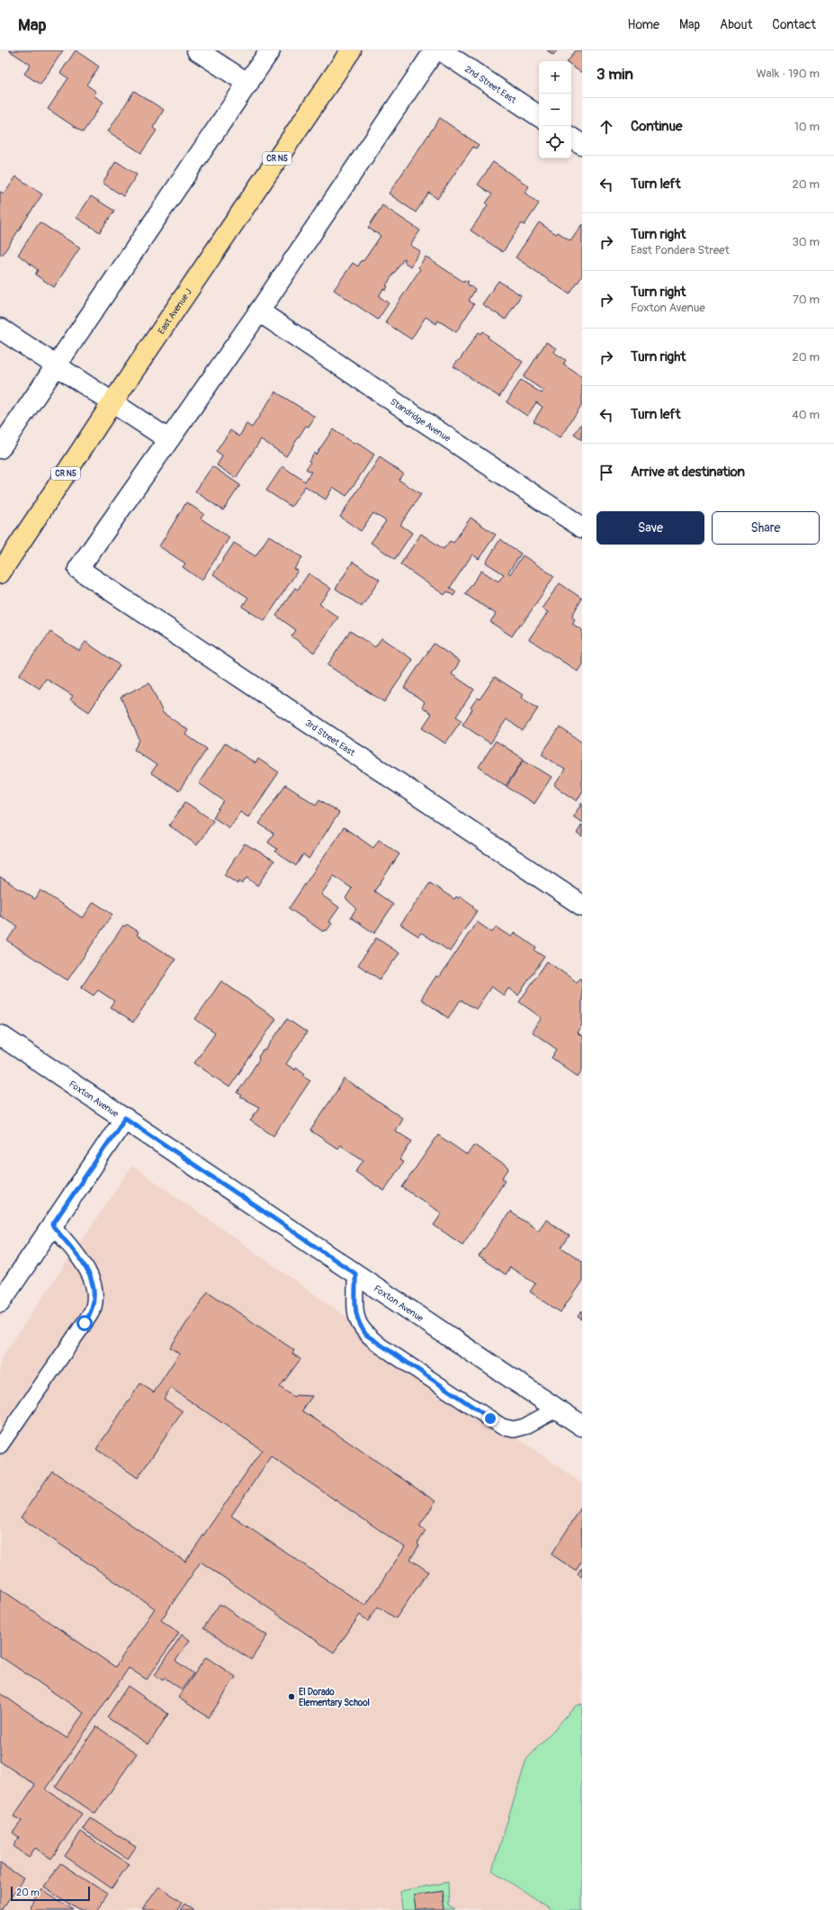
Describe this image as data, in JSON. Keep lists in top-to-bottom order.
{
  "streets": {
    "main road": ["CR N5", "East Avenue J"],
    "street": [
      "2nd Street East",
      "Standridge Avenue",
      "3rd Street East",
      "Foxton Avenue"
    ]
  },
  "places": ["El Dorado Elementary School"],
  "scale_bar": "20 m",
  "page": {
    "header": "Map",
    "nav": [
      "Home",
      "Map",
      "About",
      "Contact"
    ],
    "heading": ["3 min", "Walk · 190 m"],
    "map_buttons": ["+", "−"],
    "list": [
      ["Continue", "10 m"],
      ["Turn left", "20 m"],
      ["Turn right", "East Pondera Street", "30 m"],
      ["Turn right", "Foxton Avenue", "70 m"],
      ["Turn right", "20 m"],
      ["Turn left", "40 m"],
      "Arrive at destination"
    ],
    "buttons": ["Save", "Share"],
    "scale": "20 m"
  }
}
